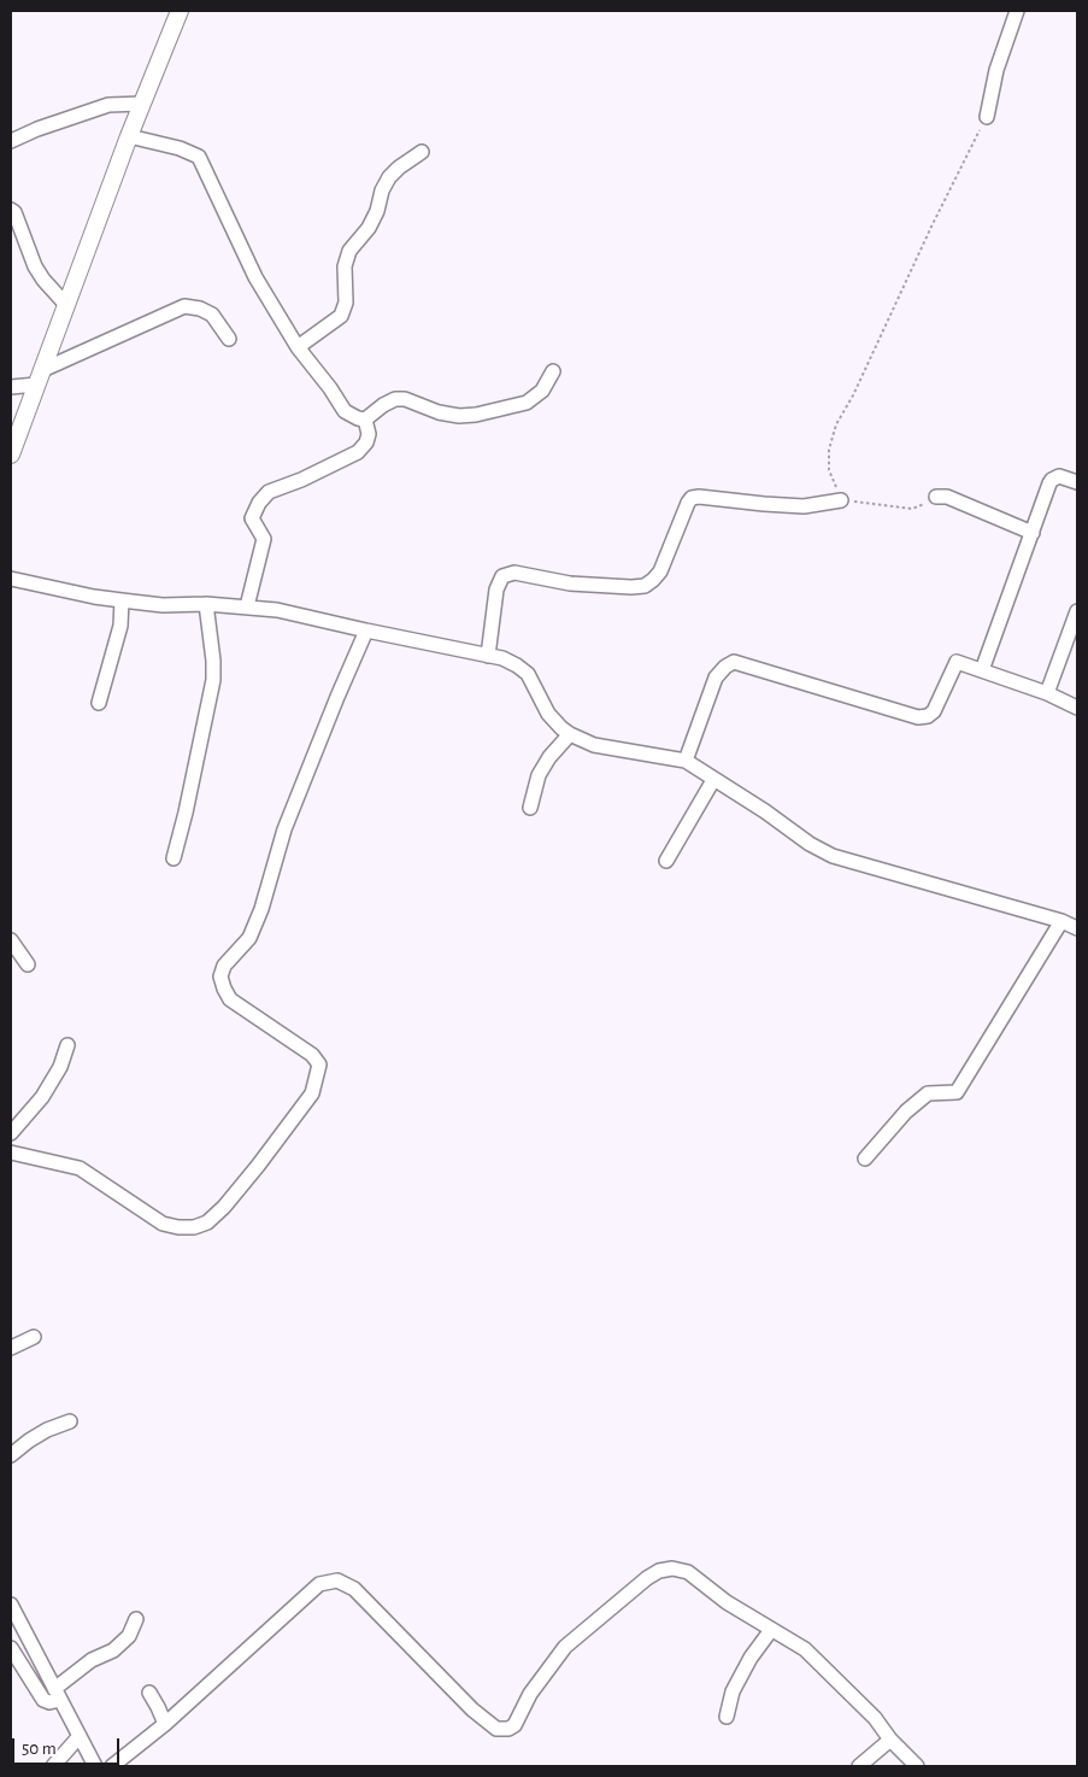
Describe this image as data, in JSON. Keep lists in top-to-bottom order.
{
  "scale_bar": "50 m"
}
